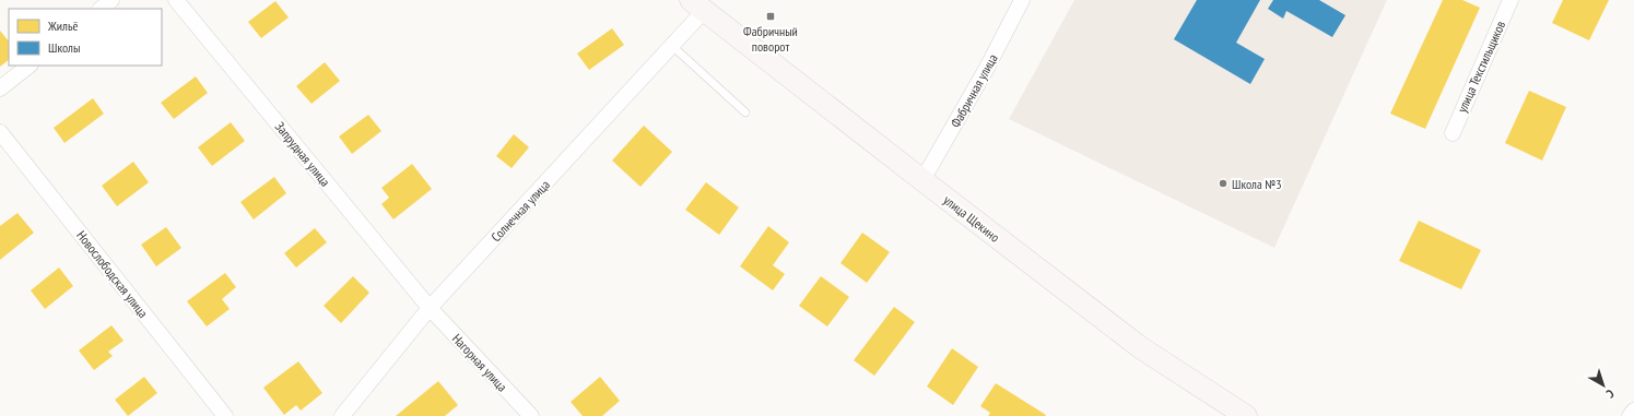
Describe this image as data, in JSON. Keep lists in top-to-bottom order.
{
  "streets": {
    "main road": ["улица Щекино"],
    "street": [
      "улица Текстильщиков",
      "Фабричная улица",
      "Запрудная улица",
      "Солнечная улица",
      "Новослободская улица",
      "Нагорная улица"
    ]
  },
  "crossings": [
    ["Фабричная улица", "улица Щекино"],
    ["Запрудная улица", "Солнечная улица"],
    ["Запрудная улица", "Нагорная улица"],
    ["Солнечная улица", "улица Щекино"],
    ["Солнечная улица", "Нагорная улица"]
  ],
  "places": {
    "transit": ["Фабричный поворот"],
    "other": ["Школа №3"]
  },
  "legend": ["Жильё", "Школы"],
  "north": "bottom right"
}
